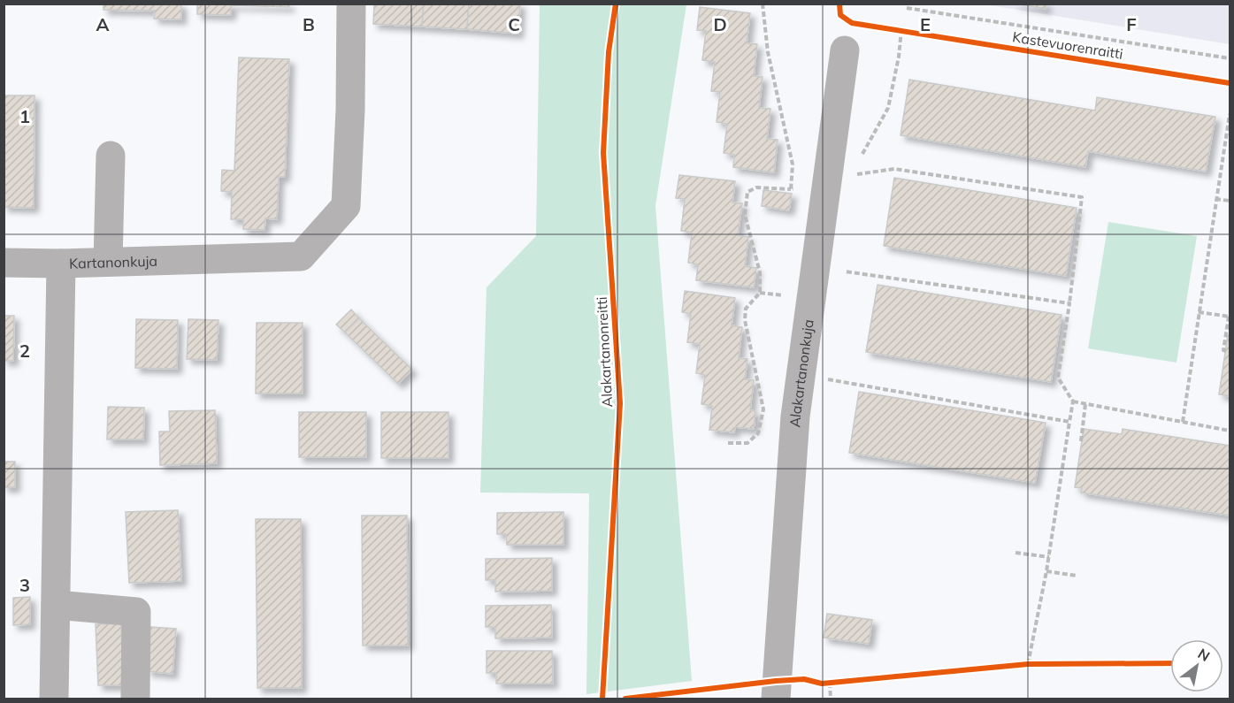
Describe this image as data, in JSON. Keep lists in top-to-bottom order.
{
  "streets": {
    "street": ["Kartanonkuja", "Alakartanonkuja"],
    "cycle path": ["Kastevuorenraitti", "Alakartanonreitti"]
  },
  "north": "top right",
  "grid": {
    "columns": [
      "A",
      "B",
      "C",
      "D",
      "E",
      "F"
    ],
    "rows": ["1", "2", "3"]
  }
}
